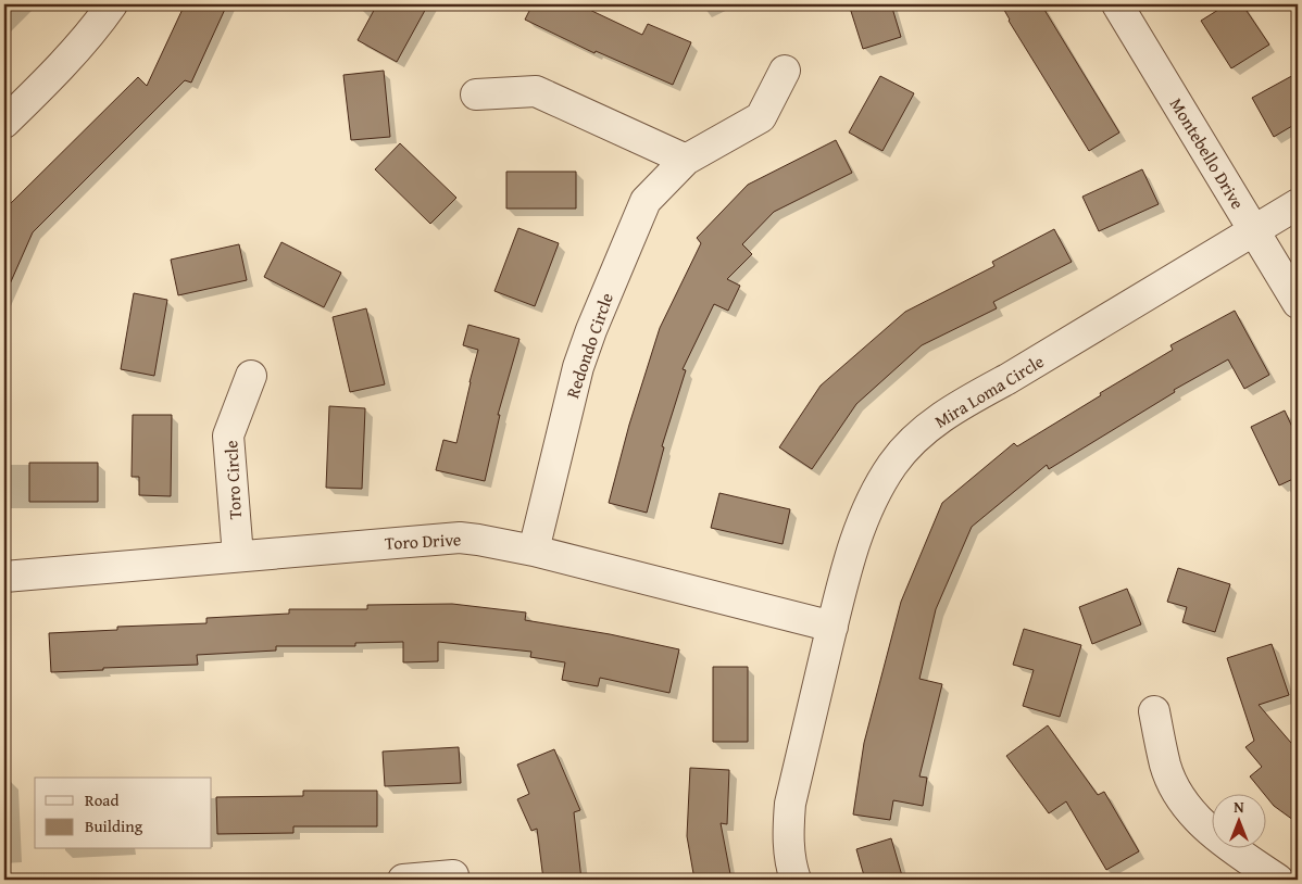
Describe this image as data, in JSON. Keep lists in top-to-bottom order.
{
  "streets": {
    "street": [
      "Montebello Drive",
      "Redondo Circle",
      "Mira Loma Circle",
      "Toro Circle",
      "Toro Drive"
    ]
  },
  "crossings": [
    ["Montebello Drive", "Mira Loma Circle"],
    ["Redondo Circle", "Toro Drive"],
    ["Mira Loma Circle", "Toro Drive"],
    ["Toro Circle", "Toro Drive"]
  ],
  "legend": ["Road", "Building"],
  "north": "top"
}
